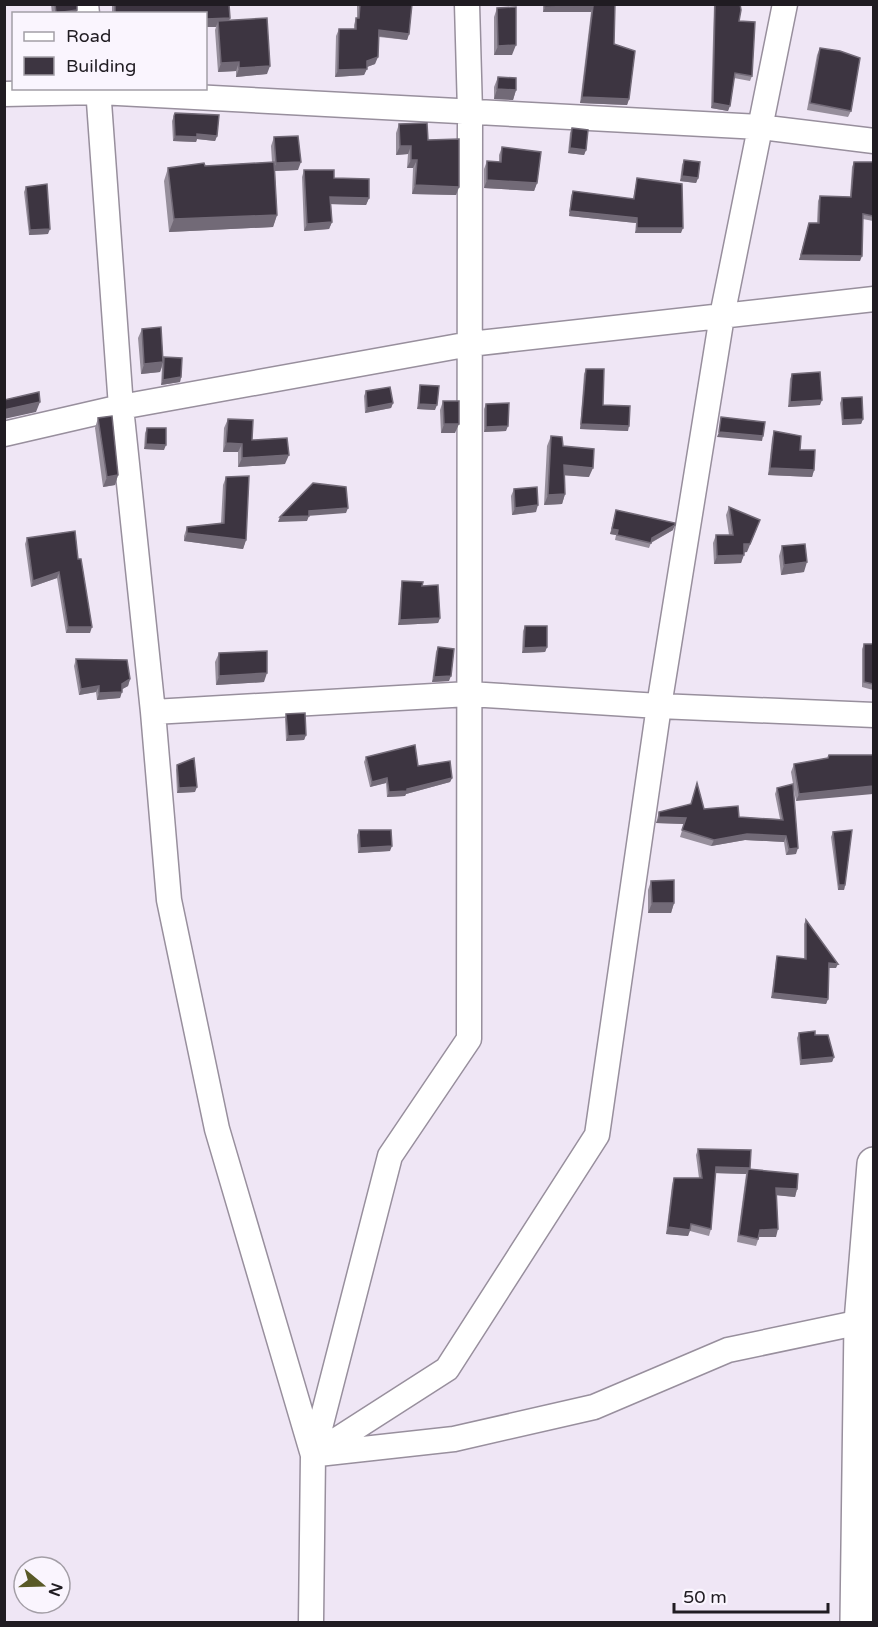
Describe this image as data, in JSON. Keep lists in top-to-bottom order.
{
  "legend": ["Road", "Building"],
  "scale_bar": "50 m",
  "north": "right"
}
